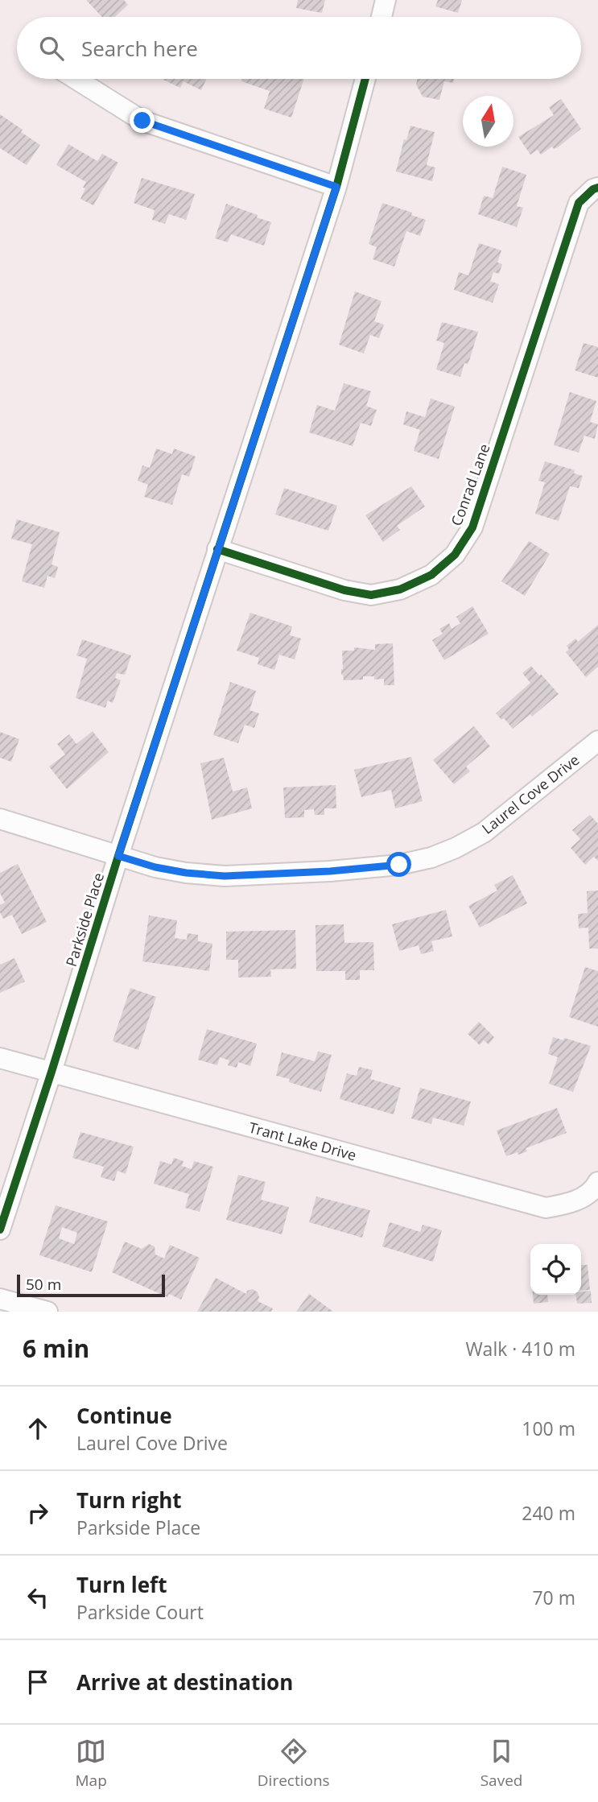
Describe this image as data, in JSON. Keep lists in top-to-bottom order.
{
  "streets": {
    "street": [
      "Conrad Lane",
      "Laurel Cove Drive",
      "Parkside Place",
      "Trant Lake Drive"
    ]
  },
  "crossings": [
    ["Conrad Lane", "Parkside Place"],
    ["Laurel Cove Drive", "Parkside Place"],
    ["Parkside Place", "Trant Lake Drive"]
  ],
  "scale_bar": "50 m",
  "north": "top",
  "page": {
    "search": "Search here",
    "scale": "50 m",
    "heading": ["6 min", "Walk · 410 m"],
    "list": [
      ["Continue", "Laurel Cove Drive", "100 m"],
      ["Turn right", "Parkside Place", "240 m"],
      ["Turn left", "Parkside Court", "70 m"],
      "Arrive at destination"
    ],
    "nav": ["Map", "Directions", "Saved"]
  }
}
